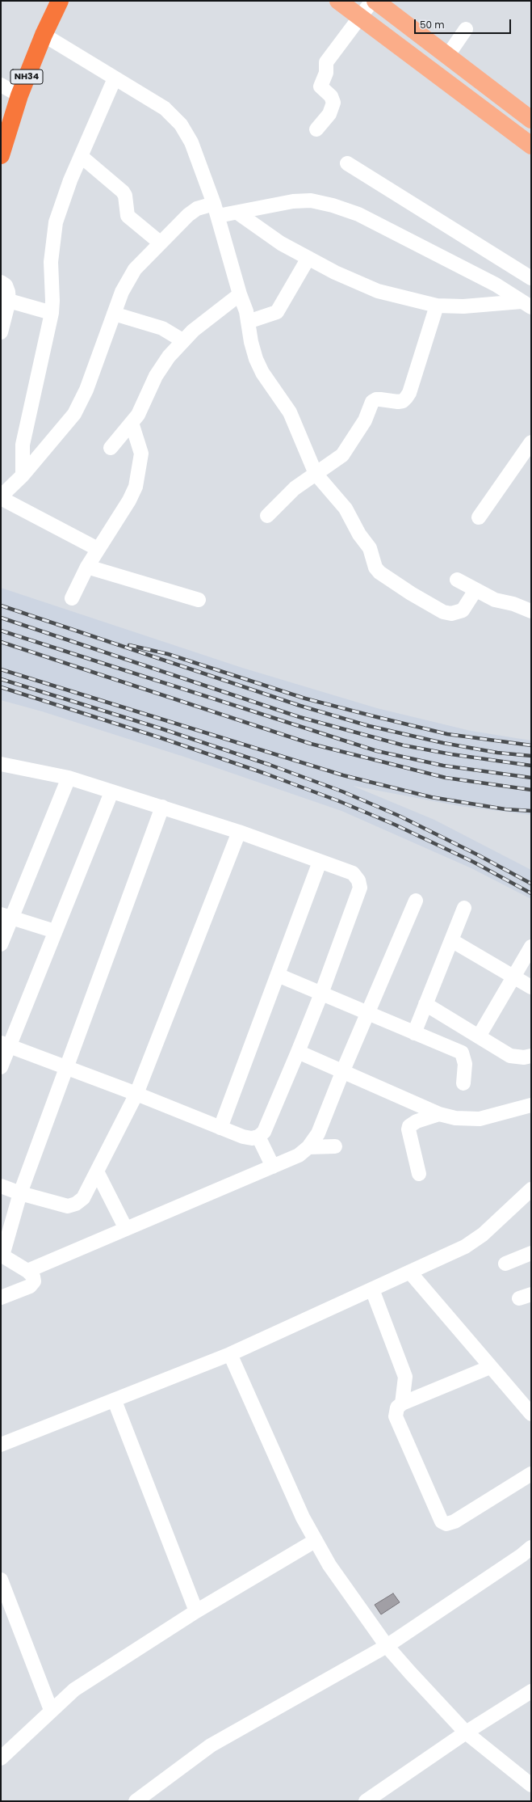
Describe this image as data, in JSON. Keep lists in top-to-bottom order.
{
  "streets": {
    "highway": ["NH34"]
  },
  "scale_bar": "50 m"
}
